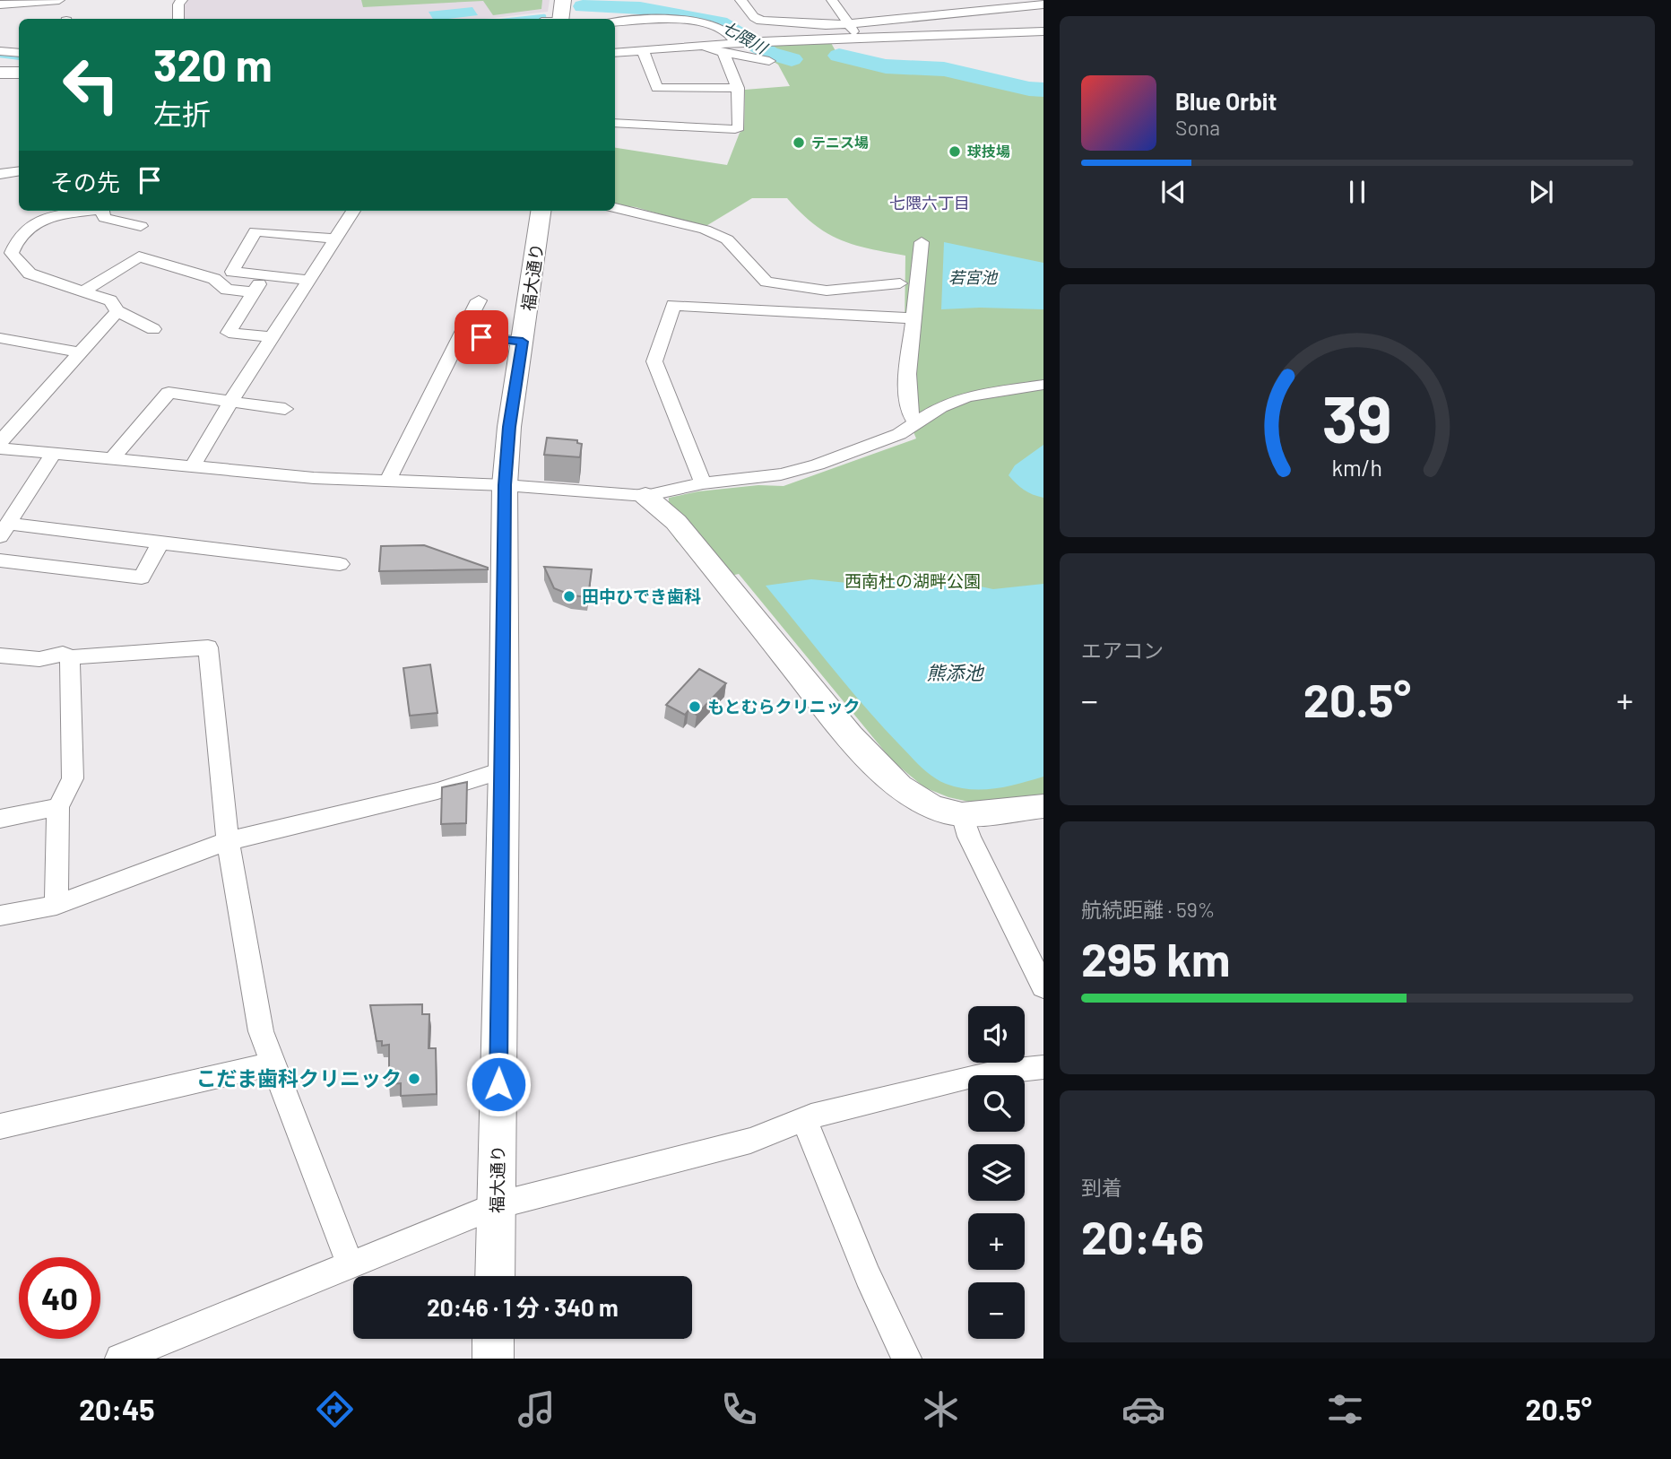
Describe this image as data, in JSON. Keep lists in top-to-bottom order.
{
  "streets": {
    "street": ["福大通り"]
  },
  "districts": ["七隈六丁目"],
  "water": ["七隈川", "若宮池", "熊添池"],
  "parks": ["西南杜の湖畔公園"],
  "places": [
    "テニス場",
    "球技場",
    "田中ひでき歯科",
    "もとむらクリニック",
    "こだま歯科クリニック"
  ],
  "page": {
    "turn": ["320 m", "左折"],
    "song": ["Blue Orbit", "Sona"],
    "then": "その先",
    "tile": [
      "エアコン",
      ["航続距離 · 59%", "295 km"],
      ["到着", "20:46"]
    ],
    "heat": ["−", "20.5°", "+"],
    "map_buttons": ["+", "−"],
    "limit": "40",
    "trip": "20:46 · 1 分 · 340 m",
    "tabs": ["20:45", "20.5°"],
    "gauge": ["39", "km/h"]
  }
}
